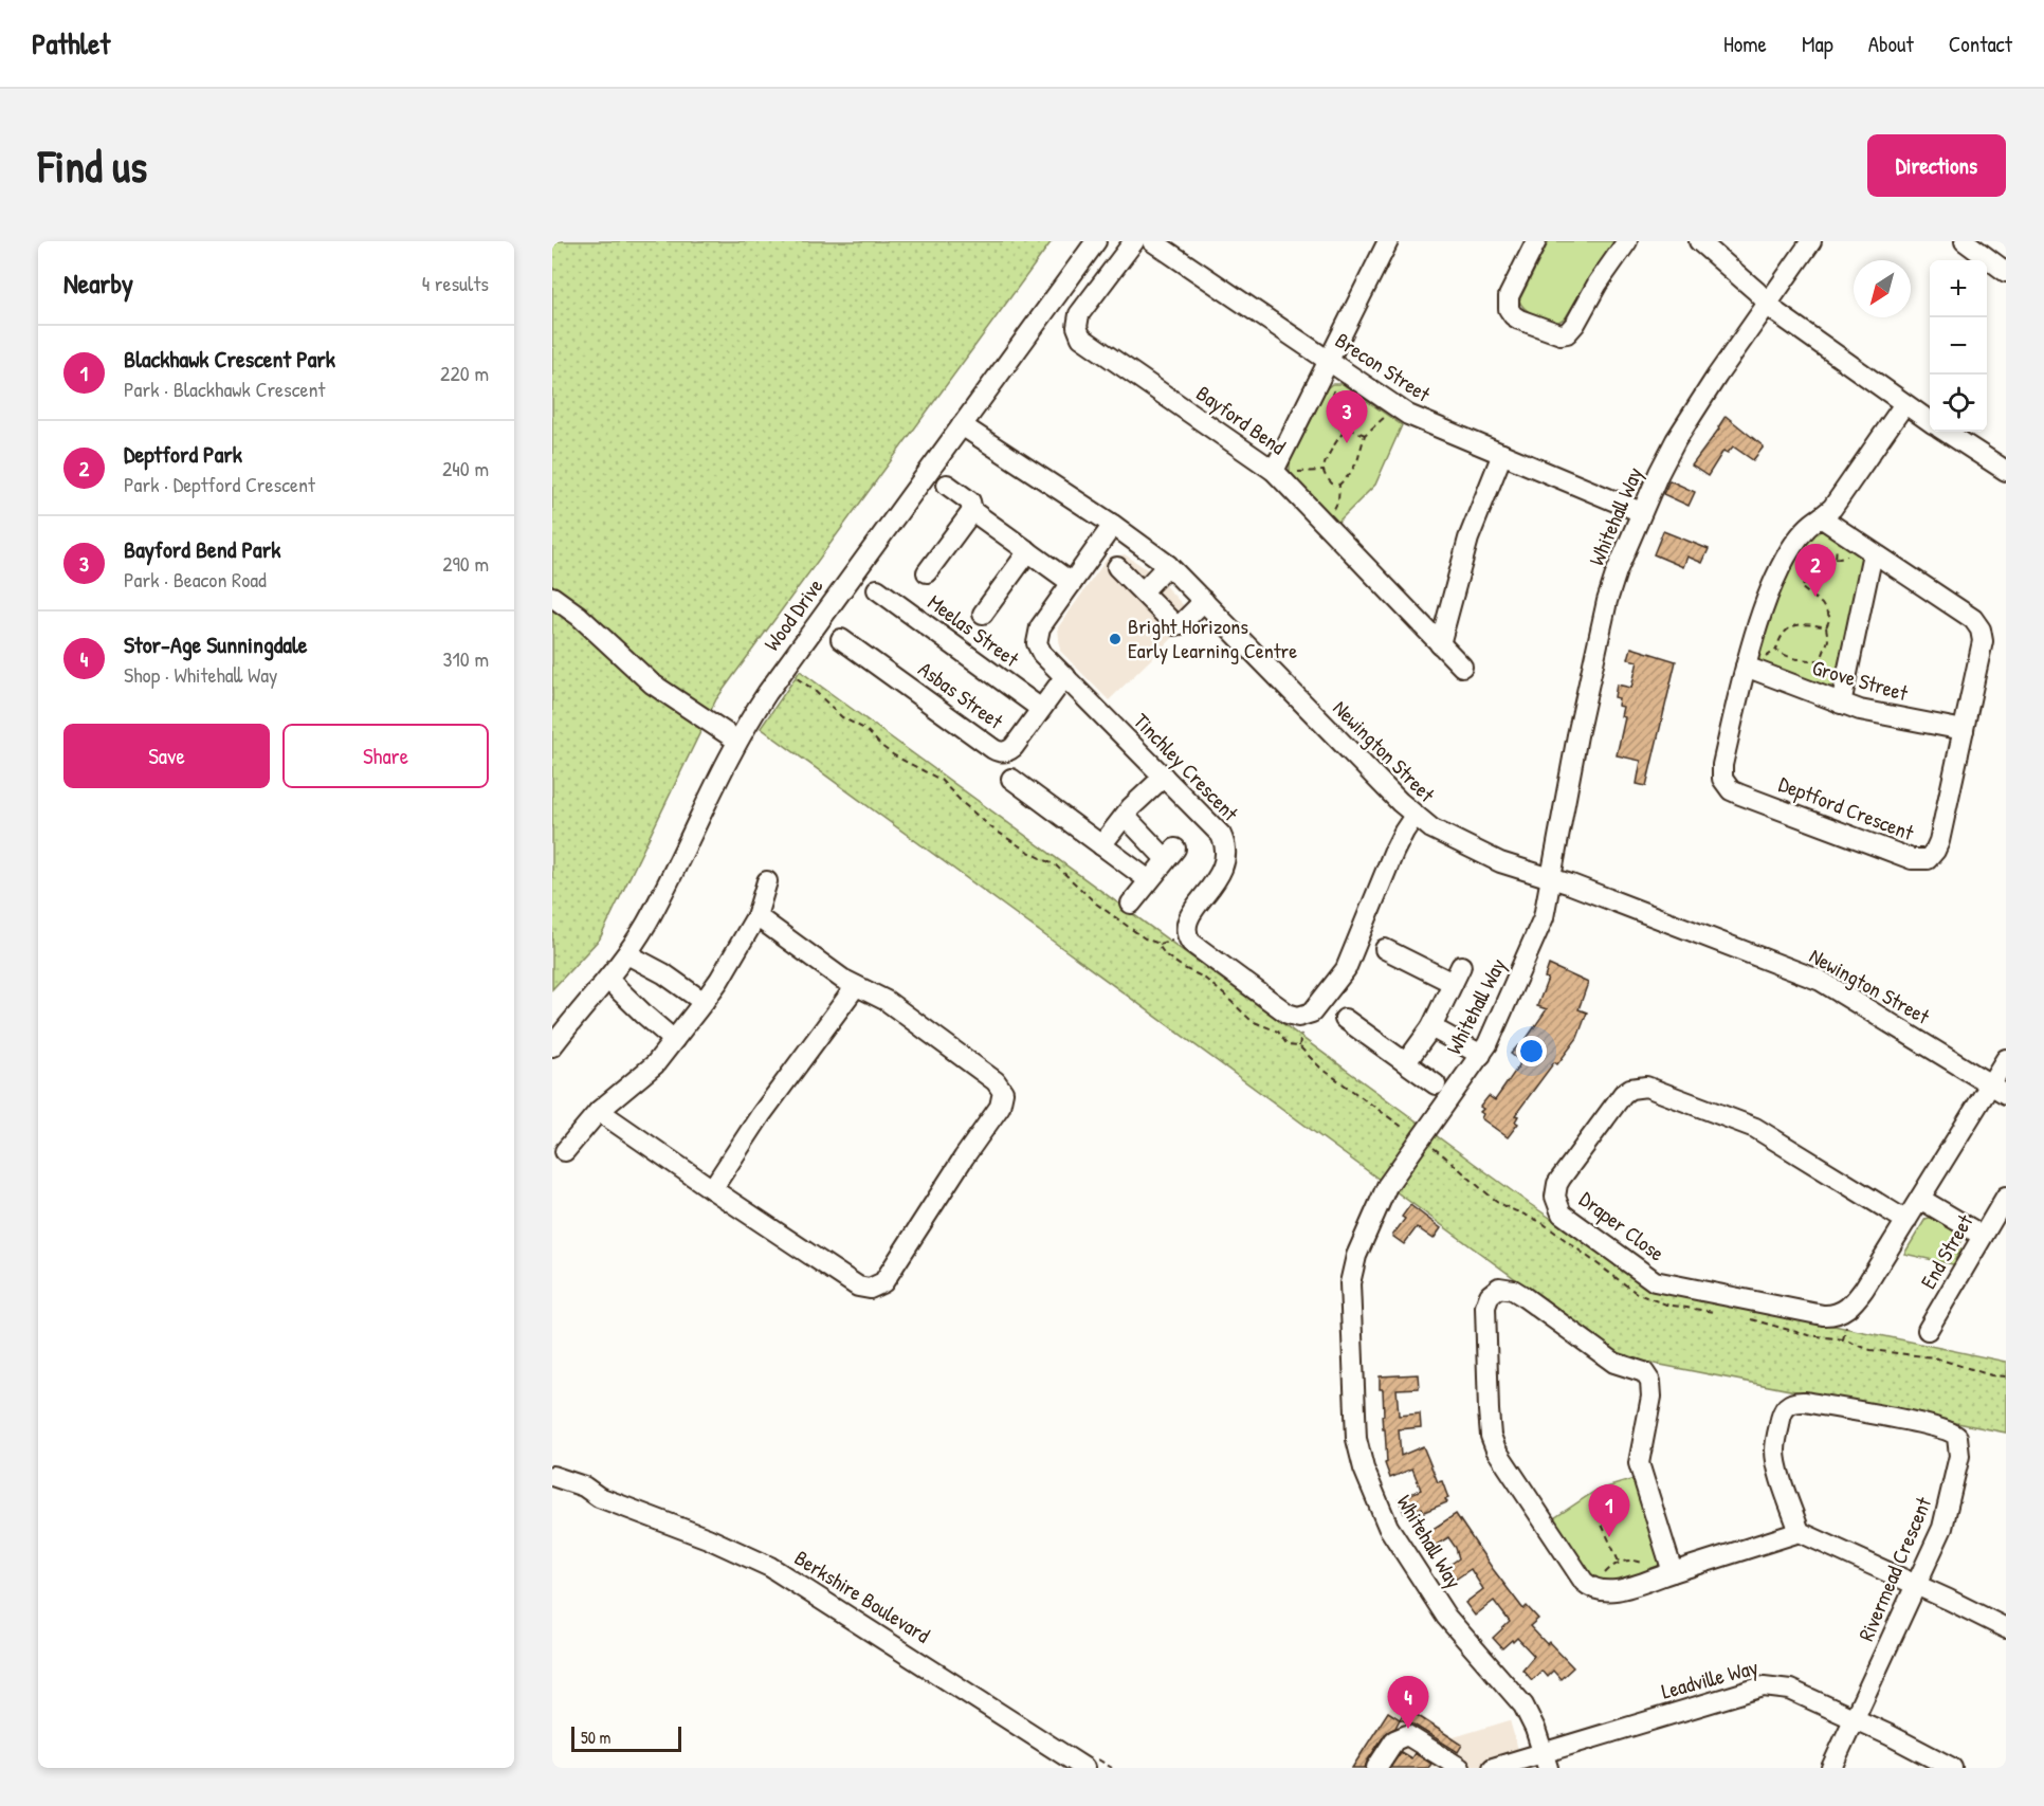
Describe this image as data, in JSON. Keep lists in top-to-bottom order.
{
  "streets": {
    "street": [
      "Brecon Street",
      "Bayford Bend",
      "Whitehall Way",
      "Wood Drive",
      "Meelas Street",
      "Grove Street",
      "Asbas Street",
      "Newington Street",
      "Tinchley Crescent",
      "Deptford Crescent",
      "Draper Close",
      "End Street",
      "Rivermead Crescent",
      "Berkshire Boulevard",
      "Leadville Way"
    ]
  },
  "crossings": [
    ["Brecon Street", "Whitehall Way"],
    ["Whitehall Way", "Newington Street"],
    ["Whitehall Way", "Leadville Way"],
    ["Wood Drive", "Newington Street"],
    ["Meelas Street", "Asbas Street"],
    ["Grove Street", "Deptford Crescent"],
    ["Asbas Street", "Tinchley Crescent"],
    ["Newington Street", "Tinchley Crescent"],
    ["Newington Street", "Draper Close"],
    ["Rivermead Crescent", "Leadville Way"]
  ],
  "places": ["Bright Horizons Early Learning Centre"],
  "scale_bar": "50 m",
  "north": "bottom left",
  "page": {
    "header": "Pathlet",
    "nav": [
      "Home",
      "Map",
      "About",
      "Contact"
    ],
    "buttons": [
      "Directions",
      ["Save", "Share"]
    ],
    "title": "Find us",
    "heading": ["Nearby", "4 results"],
    "map_buttons": ["+", "−"],
    "list": [
      {
        "mark": "1",
        "name": "Blackhawk Crescent Park",
        "note": "Park · Blackhawk Crescent",
        "value": "220 m"
      },
      {
        "mark": "2",
        "name": "Deptford Park",
        "note": "Park · Deptford Crescent",
        "value": "240 m"
      },
      {
        "mark": "3",
        "name": "Bayford Bend Park",
        "note": "Park · Beacon Road",
        "value": "290 m"
      },
      {
        "mark": "4",
        "name": "Stor-Age Sunningdale",
        "note": "Shop · Whitehall Way",
        "value": "310 m"
      }
    ],
    "pins": [
      "3",
      "2",
      "1",
      "4"
    ],
    "scale": "50 m"
  }
}
